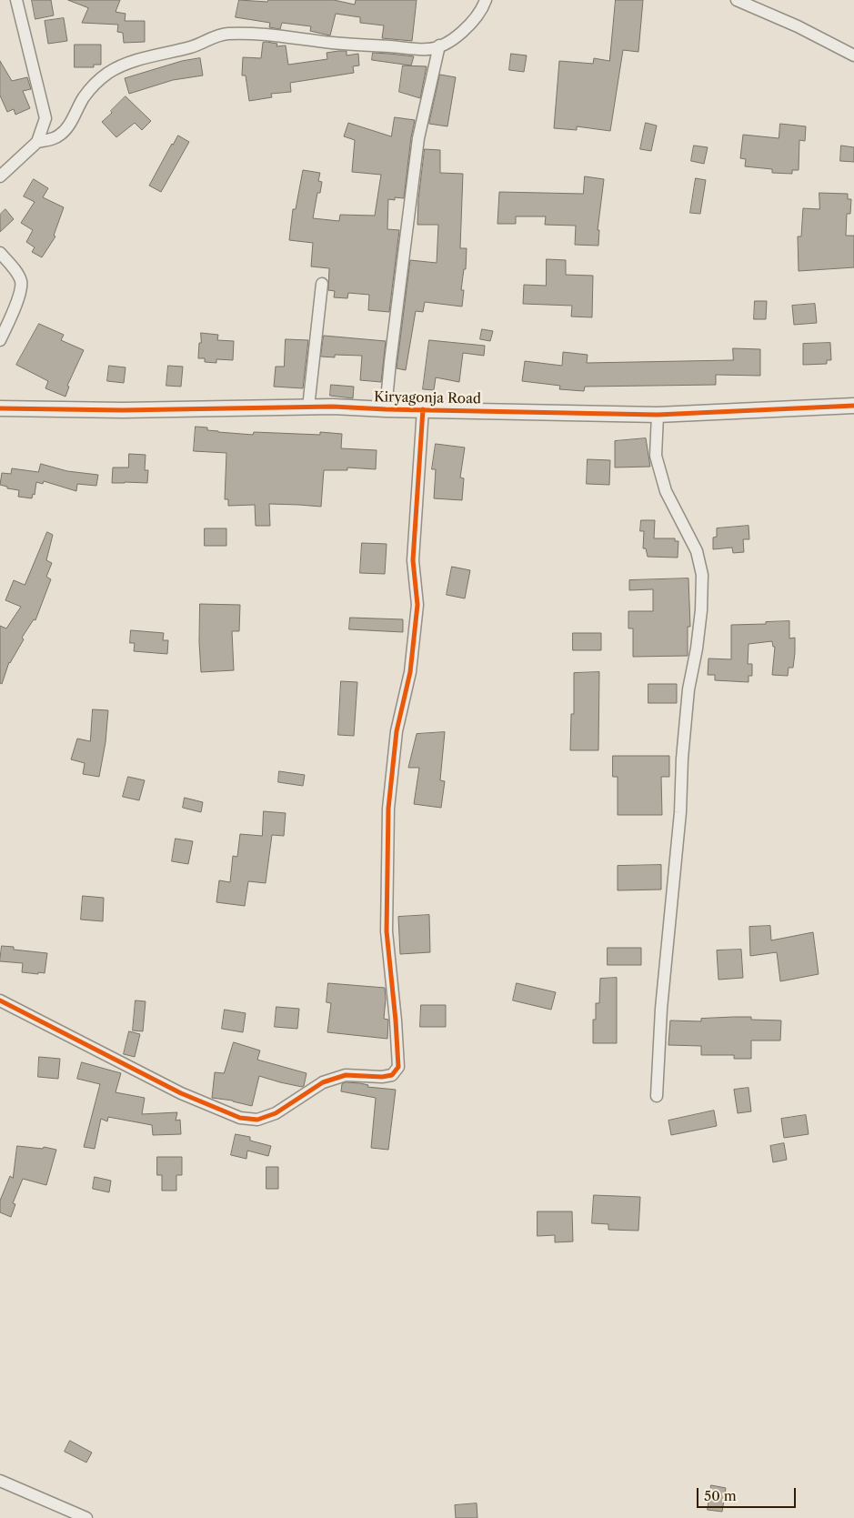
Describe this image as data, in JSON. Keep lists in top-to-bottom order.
{
  "streets": {
    "street": ["Kiryagonja Road"]
  },
  "scale_bar": "50 m"
}
